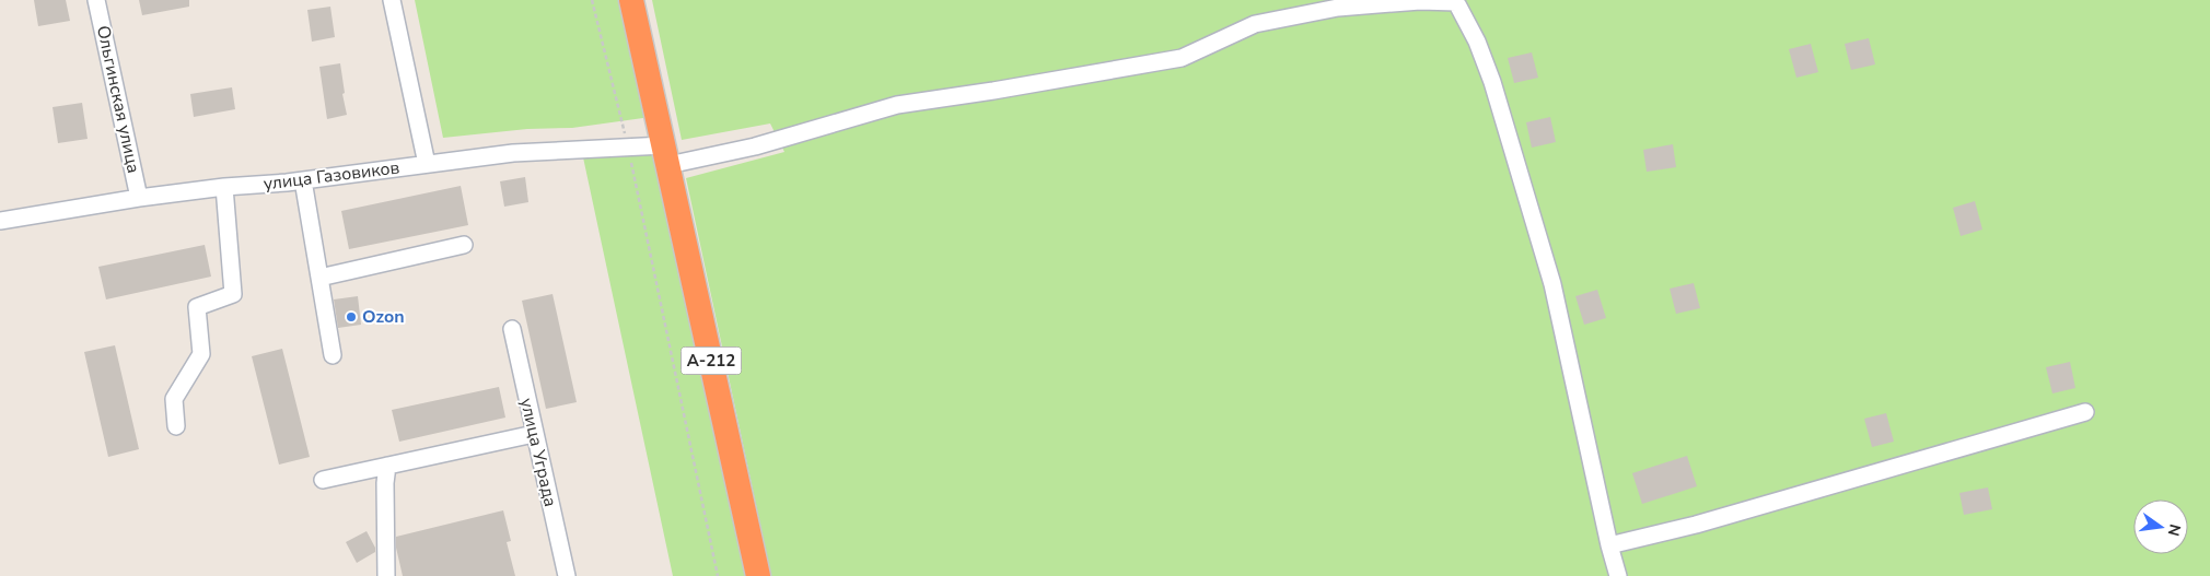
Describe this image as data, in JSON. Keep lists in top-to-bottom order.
{
  "streets": {
    "highway": ["А-212"],
    "street": ["Ольгинская улица", "улица Газовиков", "улица Уграда"]
  },
  "crossings": [
    ["Ольгинская улица", "улица Газовиков"],
    ["улица Газовиков", "А-212"]
  ],
  "places": ["Ozon"],
  "north": "right"
}
